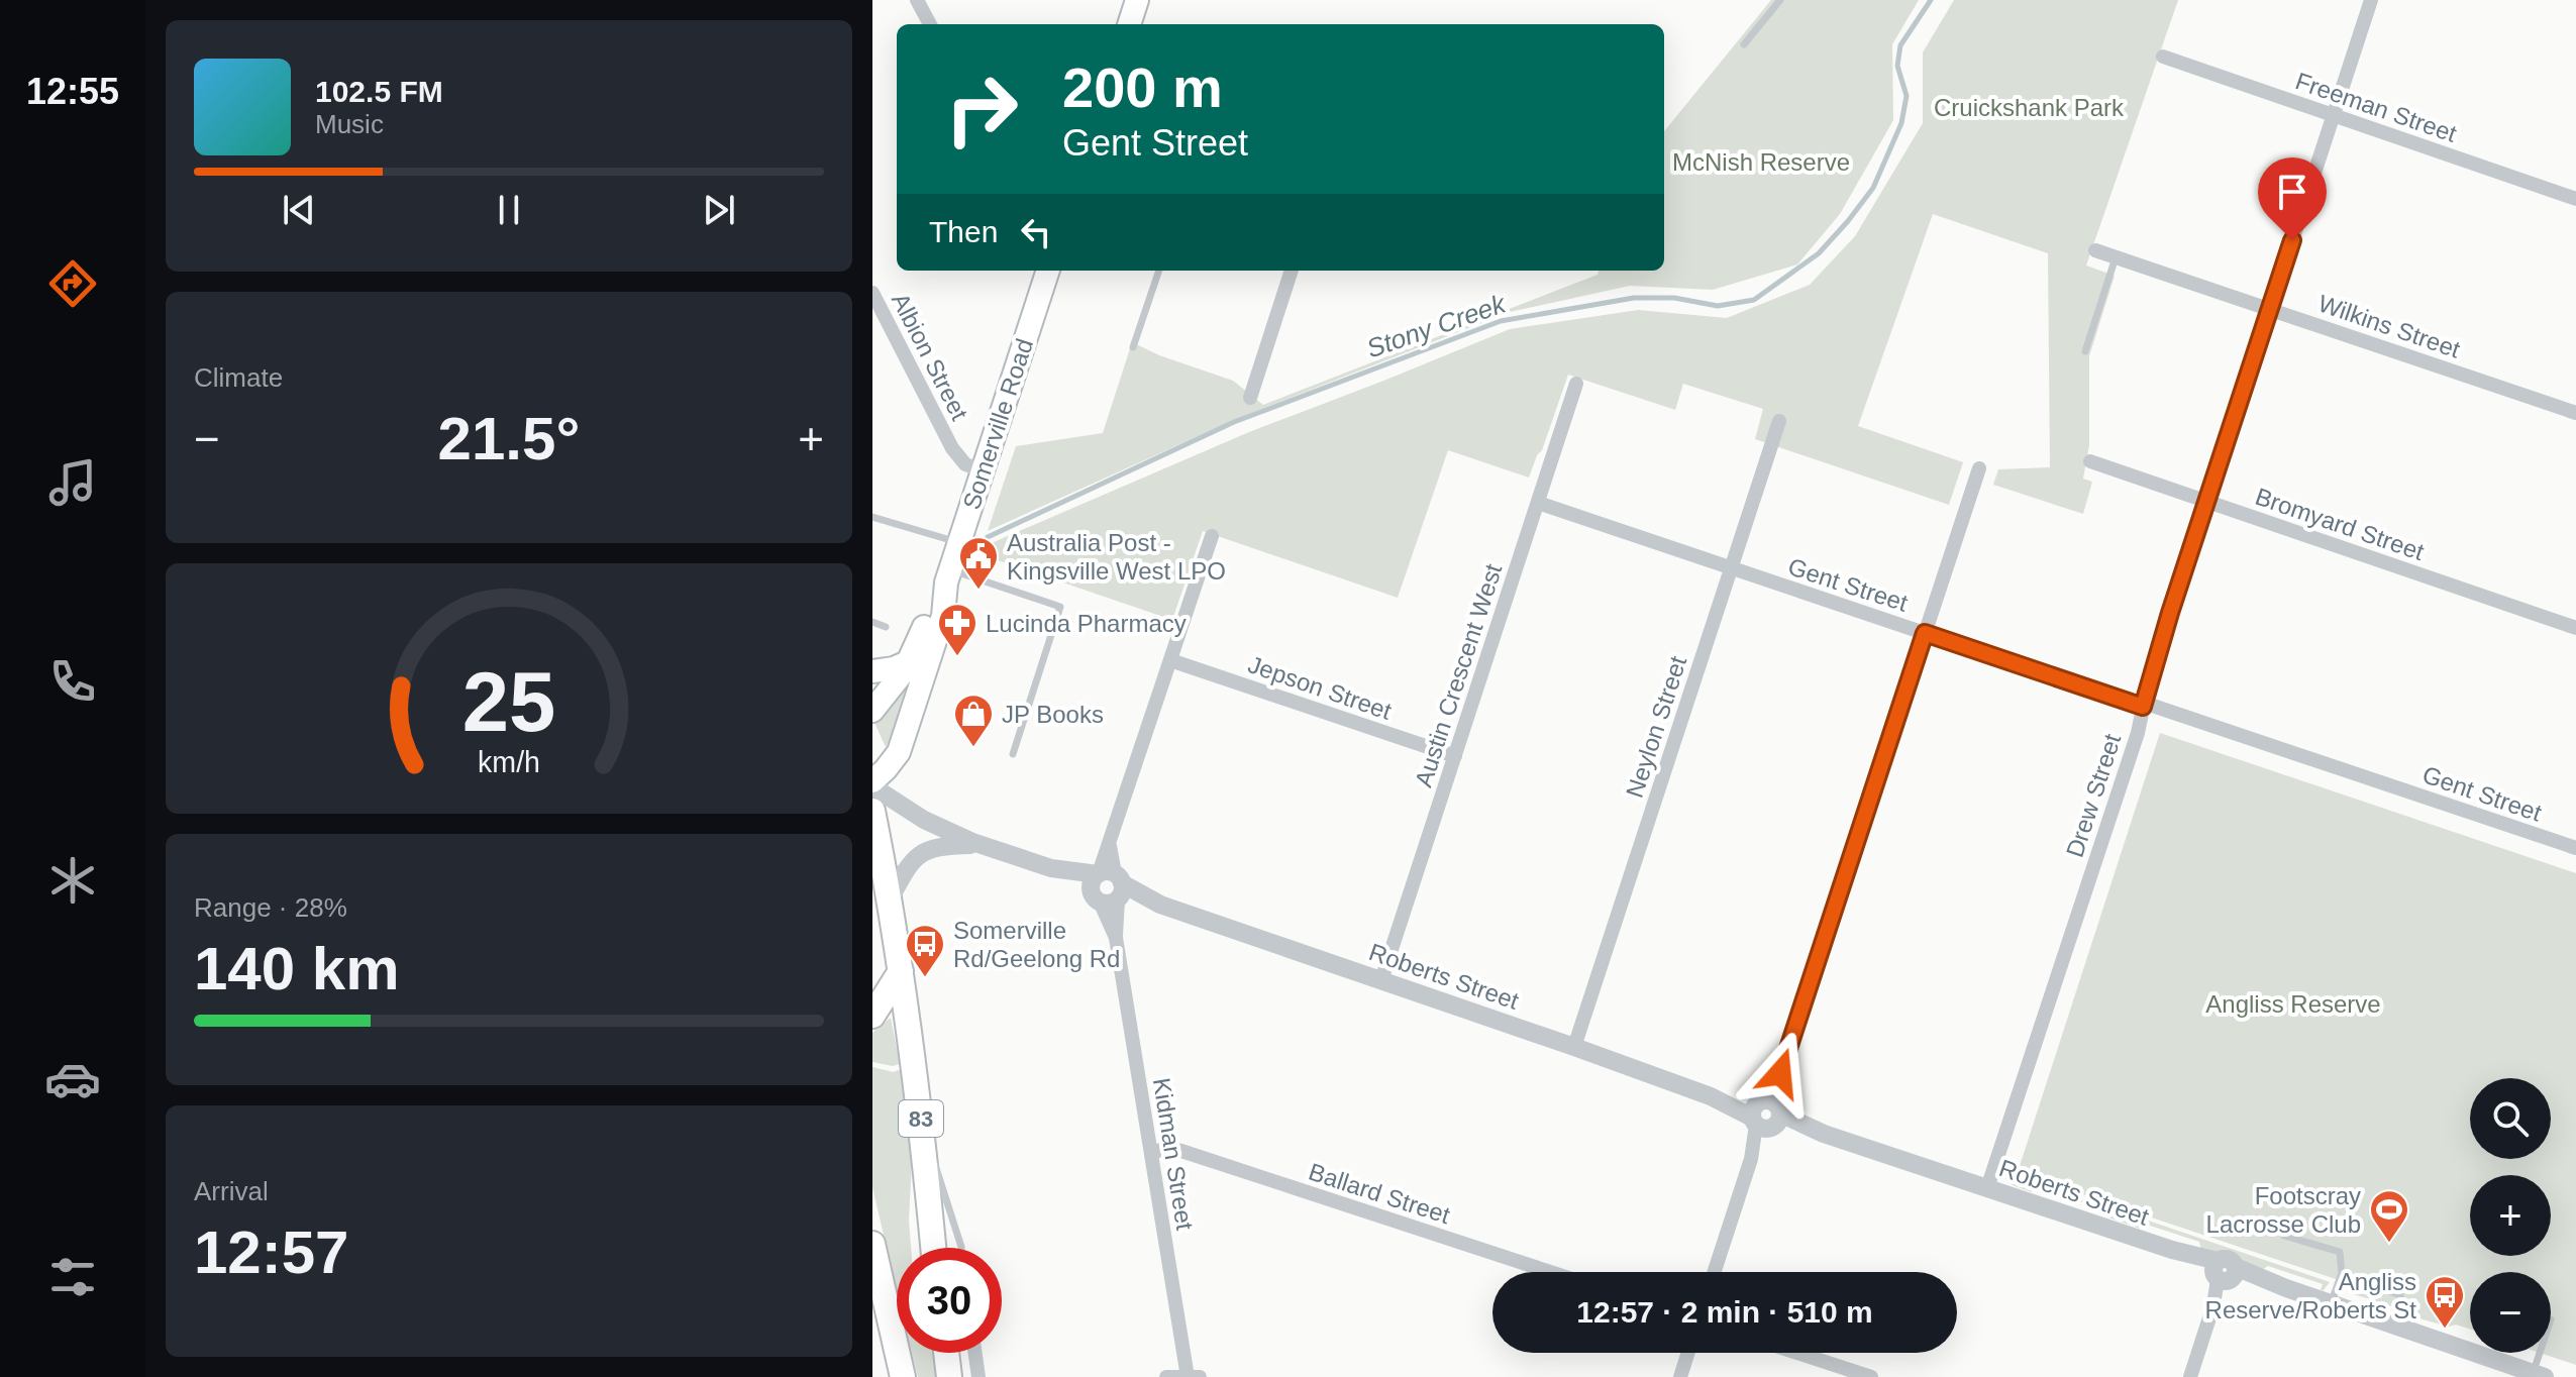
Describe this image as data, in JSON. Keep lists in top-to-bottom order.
{
  "streets": {
    "highway": ["83"],
    "main road": ["Somerville Road"],
    "street": [
      "Freeman Street",
      "Wilkins Street",
      "Albion Street",
      "Bromyard Street",
      "Gent Street",
      "Austin Crescent West",
      "Jepson Street",
      "Neylon Street",
      "Drew Street",
      "Roberts Street",
      "Kidman Street",
      "Ballard Street"
    ]
  },
  "crossings": [
    ["Freeman Street", "Drew Street"],
    ["Wilkins Street", "Drew Street"],
    ["Albion Street", "Somerville Road"],
    ["Somerville Road", "Roberts Street"],
    ["Bromyard Street", "Drew Street"],
    ["Gent Street", "Austin Crescent West"],
    ["Gent Street", "Neylon Street"],
    ["Gent Street", "Drew Street"],
    ["Austin Crescent West", "Jepson Street"],
    ["Austin Crescent West", "Roberts Street"],
    ["Jepson Street", "Kidman Street"],
    ["Neylon Street", "Roberts Street"],
    ["Drew Street", "Roberts Street"],
    ["Roberts Street", "83"],
    ["Roberts Street", "Kidman Street"],
    ["Kidman Street", "Ballard Street"]
  ],
  "water": ["Stony Creek"],
  "parks": ["Cruickshank Park", "McNish Reserve", "Angliss Reserve"],
  "places": {
    "public building": ["Australia Post - Kingsville West LPO"],
    "pharmacy": ["Lucinda Pharmacy"],
    "shop": ["JP Books"],
    "bus stop": ["Somerville Rd/Geelong Rd", "Angliss Reserve/Roberts St"],
    "sports": ["Footscray Lacrosse Club"]
  },
  "page": {
    "tabs": "12:55",
    "turn": ["200 m", "Gent Street"],
    "song": ["102.5 FM", "Music"],
    "then": "Then",
    "tile": [
      "Climate",
      ["Range · 28%", "140 km"],
      ["Arrival", "12:57"]
    ],
    "heat": ["−", "21.5°", "+"],
    "map_buttons": ["+", "−"],
    "limit": "30",
    "trip": "12:57 · 2 min · 510 m",
    "gauge": ["25", "km/h"]
  }
}
